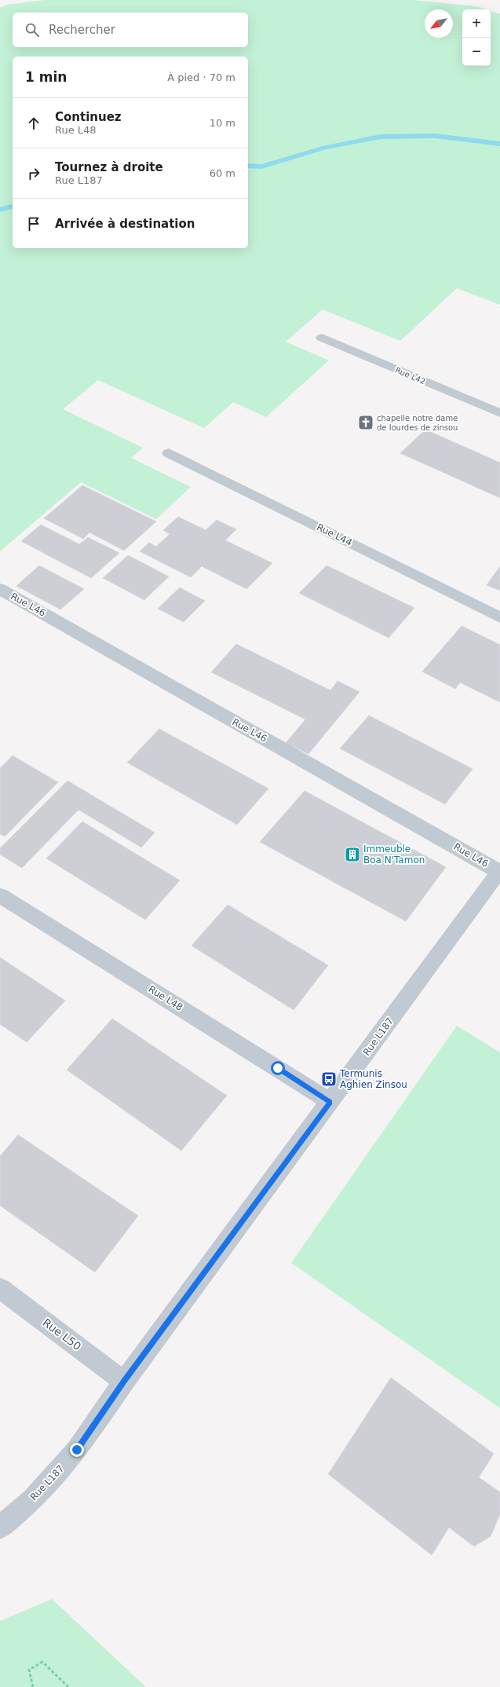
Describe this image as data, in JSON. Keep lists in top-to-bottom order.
{
  "streets": {
    "street": [
      "Rue L42",
      "Rue L44",
      "Rue L46",
      "Rue L48",
      "Rue L187",
      "Rue L50"
    ]
  },
  "crossings": [
    ["Rue L46", "Rue L187"],
    ["Rue L48", "Rue L187"],
    ["Rue L187", "Rue L50"]
  ],
  "places": {
    "church": ["chapelle notre dame de lourdes de zinsou"],
    "building": ["Immeuble Boa N'Tamon"],
    "bus stop": ["Termunis Aghien Zinsou"]
  },
  "north": "bottom left",
  "page": {
    "map_buttons": ["+", "−"],
    "search": "Rechercher",
    "heading": ["1 min", "À pied · 70 m"],
    "list": [
      ["Continuez", "Rue L48", "10 m"],
      ["Tournez à droite", "Rue L187", "60 m"],
      "Arrivée à destination"
    ]
  }
}
